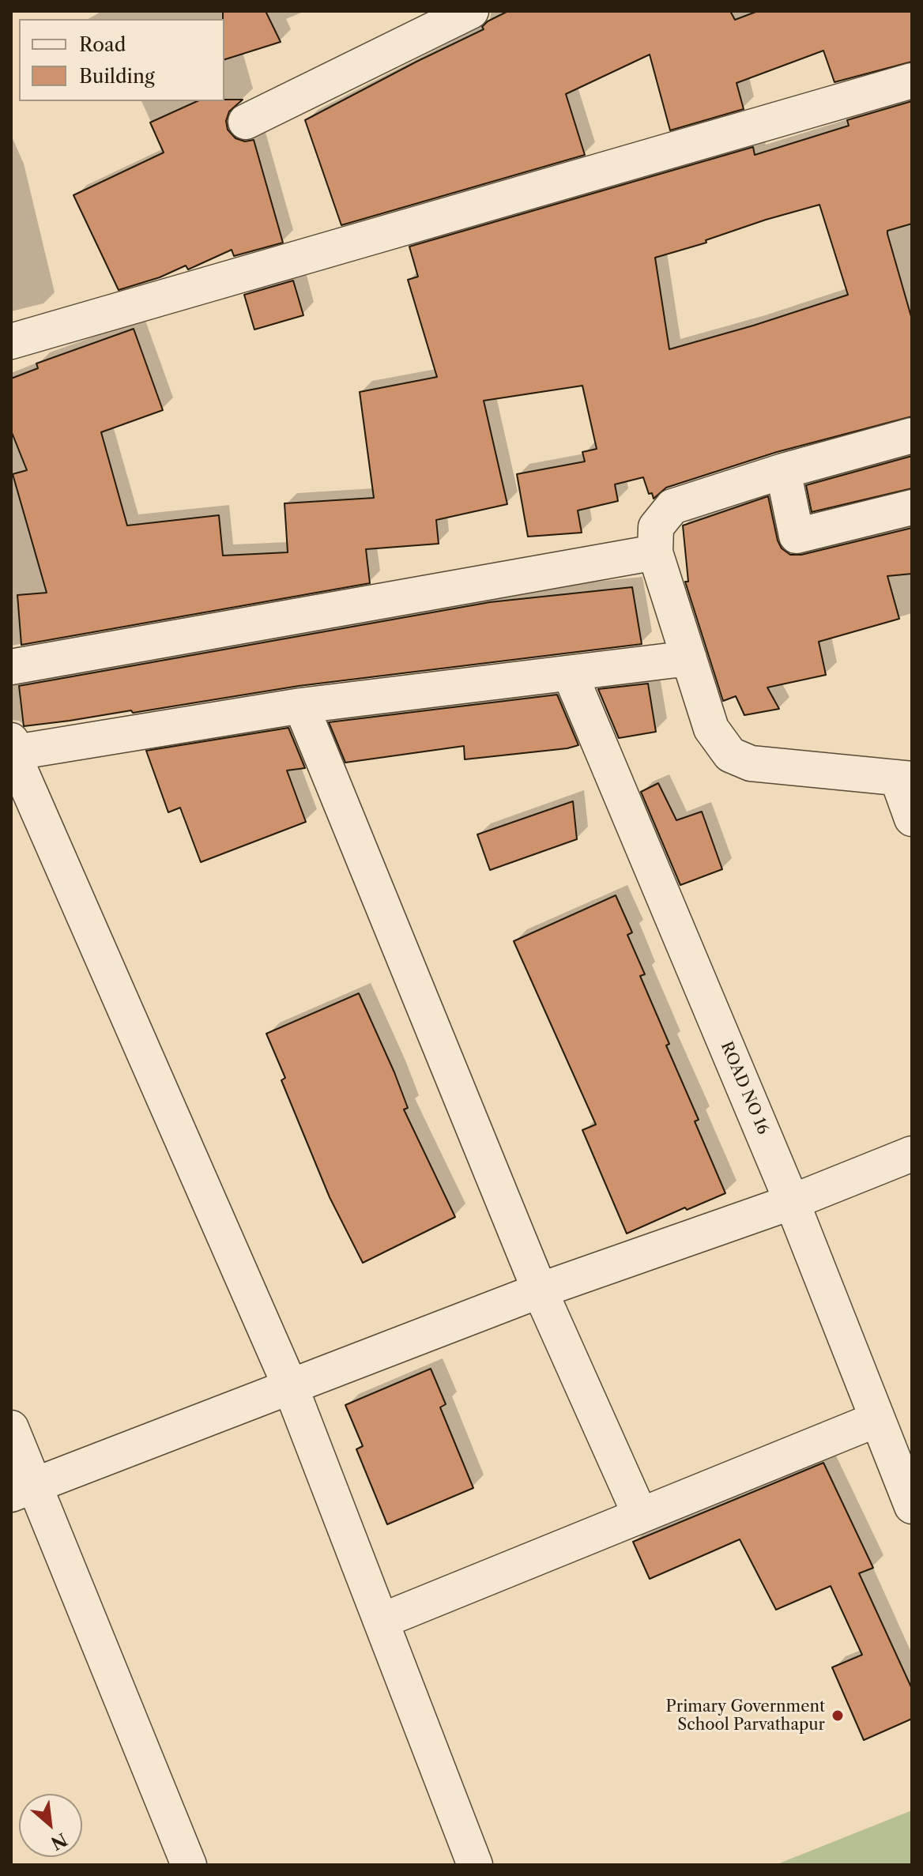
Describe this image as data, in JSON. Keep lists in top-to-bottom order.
{
  "streets": {
    "street": ["ROAD NO 16"]
  },
  "places": ["Primary Government School Parvathapur"],
  "legend": ["Road", "Building"],
  "north": "bottom right"
}
